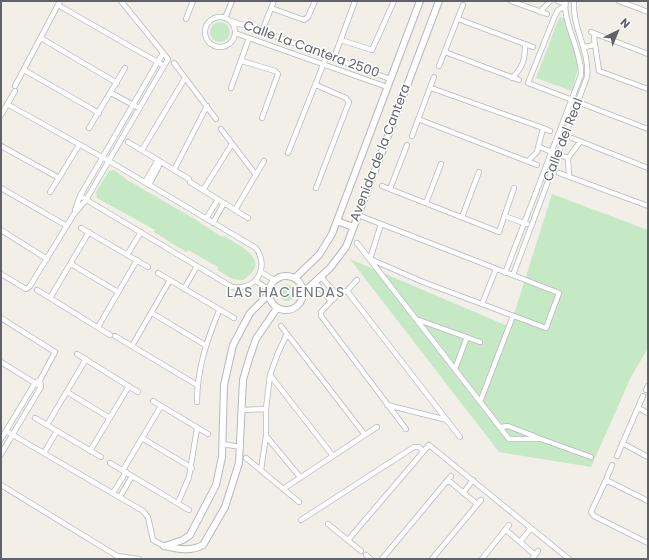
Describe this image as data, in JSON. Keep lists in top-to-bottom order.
{
  "streets": {
    "street": ["Calle La Cantera 2500", "Calle del Real", "Avenida de la Cantera"]
  },
  "crossings": [
    ["Calle La Cantera 2500", "Avenida de la Cantera"]
  ],
  "districts": ["LAS HACIENDAS"],
  "north": "top right"
}
